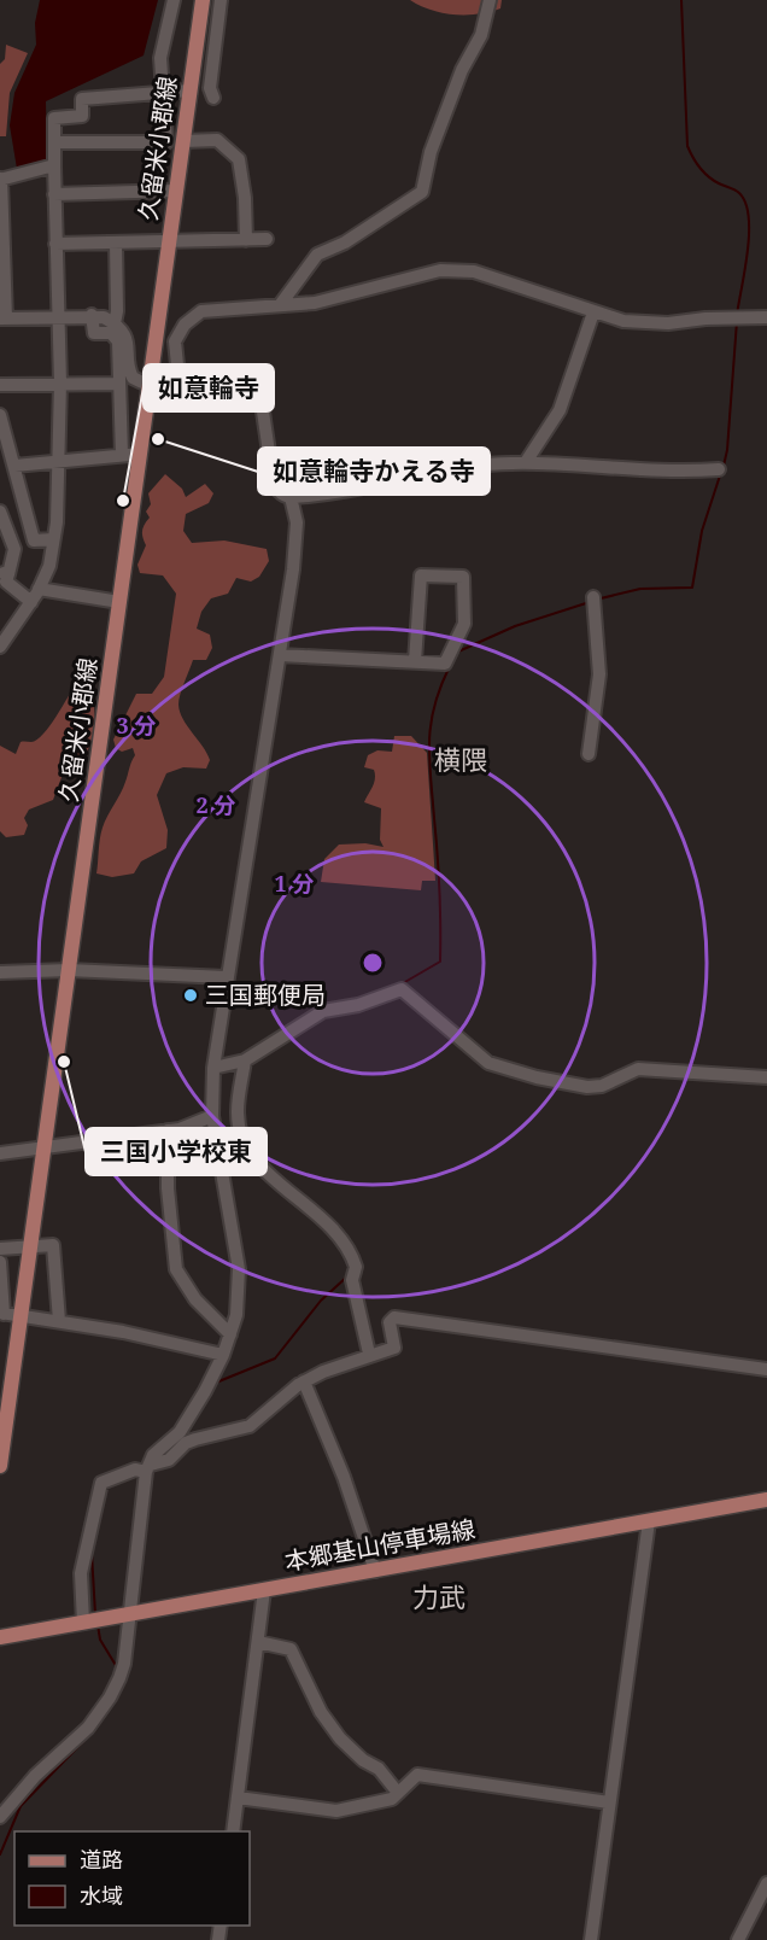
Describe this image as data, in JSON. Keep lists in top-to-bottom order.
{
  "streets": {
    "main road": ["久留米小郡線", "本郷基山停車場線"]
  },
  "districts": ["横隈", "力武"],
  "places": [
    "如意輪寺かえる寺",
    "如意輪寺",
    "三国郵便局",
    "三国小学校東"
  ],
  "legend": ["道路", "水域"],
  "rings": ["3 分", "2 分", "1 分"]
}
